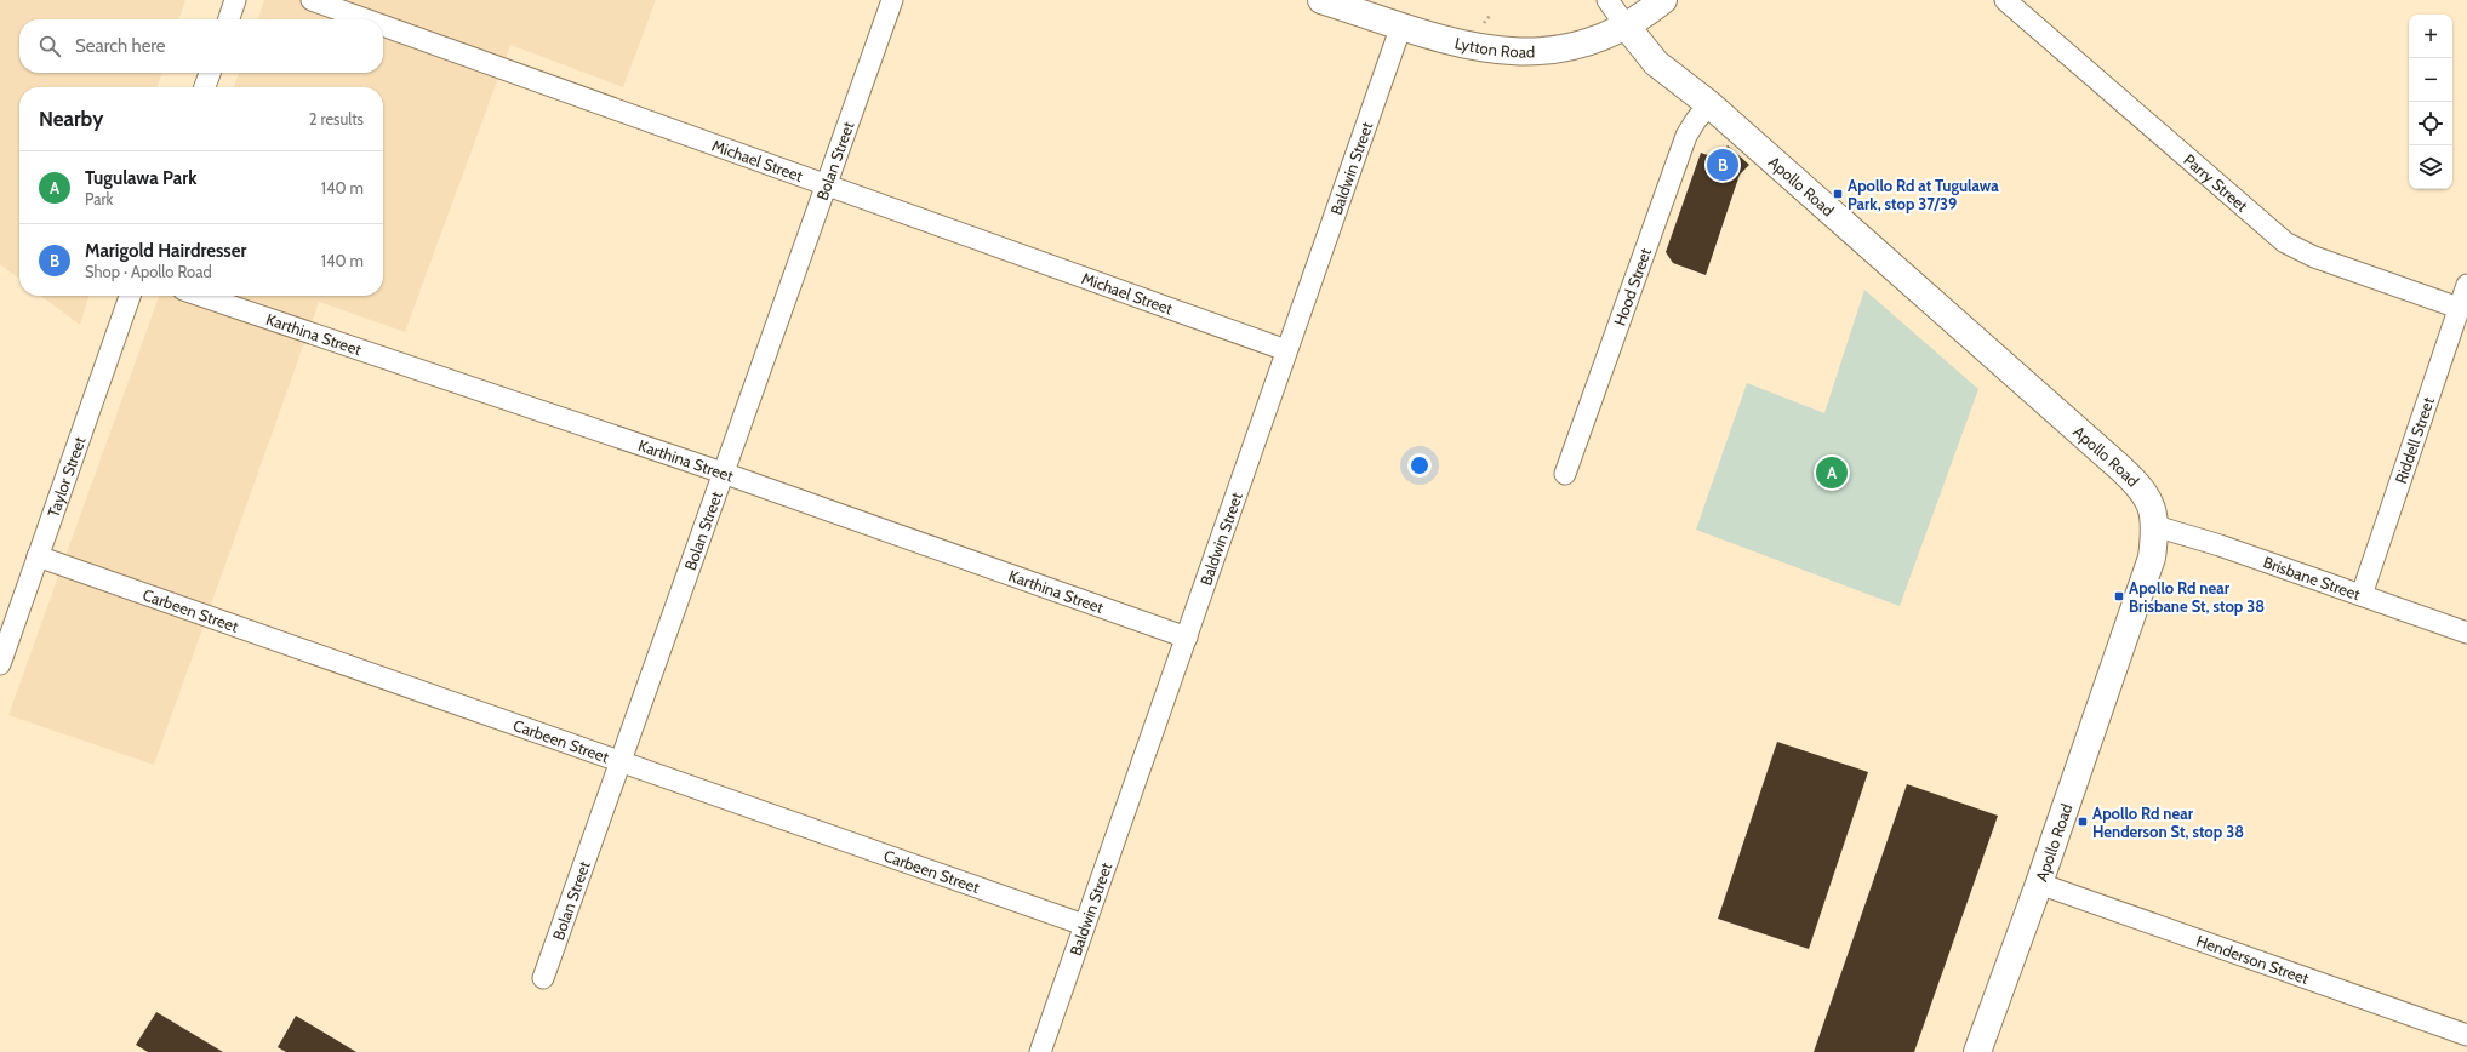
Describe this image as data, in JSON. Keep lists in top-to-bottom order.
{
  "streets": {
    "street": [
      "Lytton Road",
      "Michael Street",
      "Bolan Street",
      "Baldwin Street",
      "Parry Street",
      "Apollo Road",
      "Hood Street",
      "Karthina Street",
      "Riddell Street",
      "Taylor Street",
      "Brisbane Street",
      "Carbeen Street",
      "Henderson Street"
    ]
  },
  "crossings": [
    ["Lytton Road", "Baldwin Street"],
    ["Lytton Road", "Apollo Road"],
    ["Michael Street", "Bolan Street"],
    ["Michael Street", "Baldwin Street"],
    ["Bolan Street", "Karthina Street"],
    ["Bolan Street", "Carbeen Street"],
    ["Baldwin Street", "Karthina Street"],
    ["Baldwin Street", "Carbeen Street"],
    ["Parry Street", "Riddell Street"],
    ["Apollo Road", "Hood Street"],
    ["Apollo Road", "Brisbane Street"],
    ["Apollo Road", "Henderson Street"],
    ["Riddell Street", "Brisbane Street"],
    ["Taylor Street", "Carbeen Street"]
  ],
  "places": {
    "transit": ["Apollo Rd at Tugulawa Park, stop 37/39", "Apollo Rd near Brisbane St, stop 38", "Apollo Rd near Henderson St, stop 38"]
  },
  "page": {
    "map_buttons": ["+", "−"],
    "search": "Search here",
    "heading": ["Nearby", "2 results"],
    "pins": ["B", "A"],
    "list": [
      {
        "mark": "A",
        "name": "Tugulawa Park",
        "note": "Park",
        "value": "140 m"
      },
      {
        "mark": "B",
        "name": "Marigold Hairdresser",
        "note": "Shop · Apollo Road",
        "value": "140 m"
      }
    ]
  }
}
